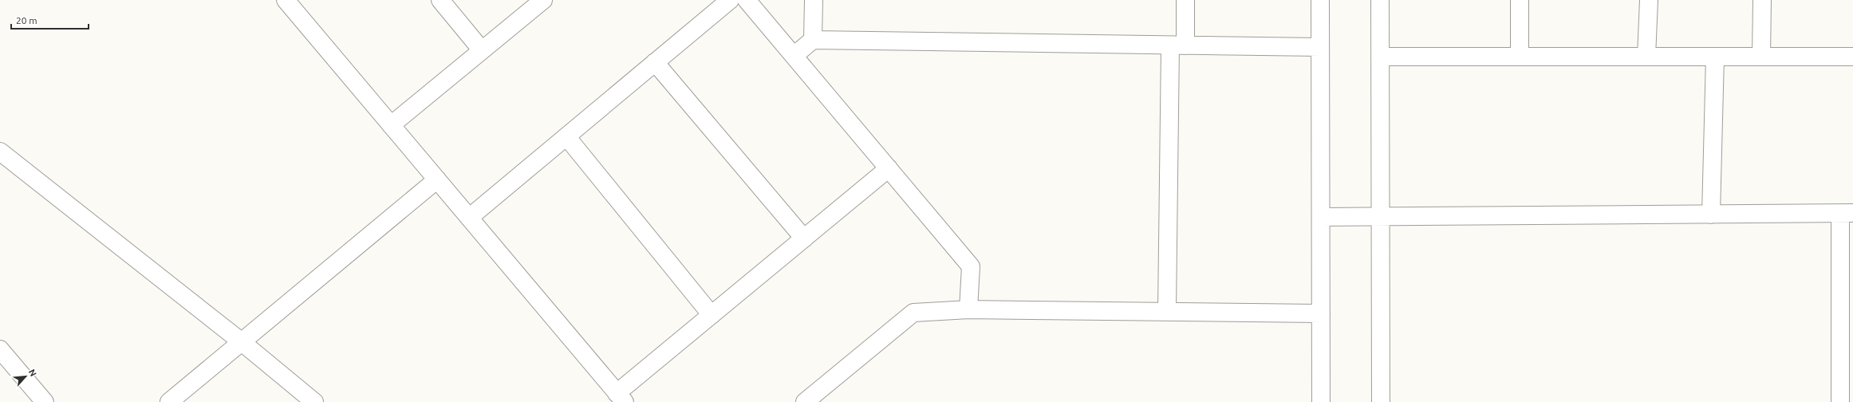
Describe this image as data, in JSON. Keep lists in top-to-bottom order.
{
  "scale_bar": "20 m",
  "north": "top right"
}
